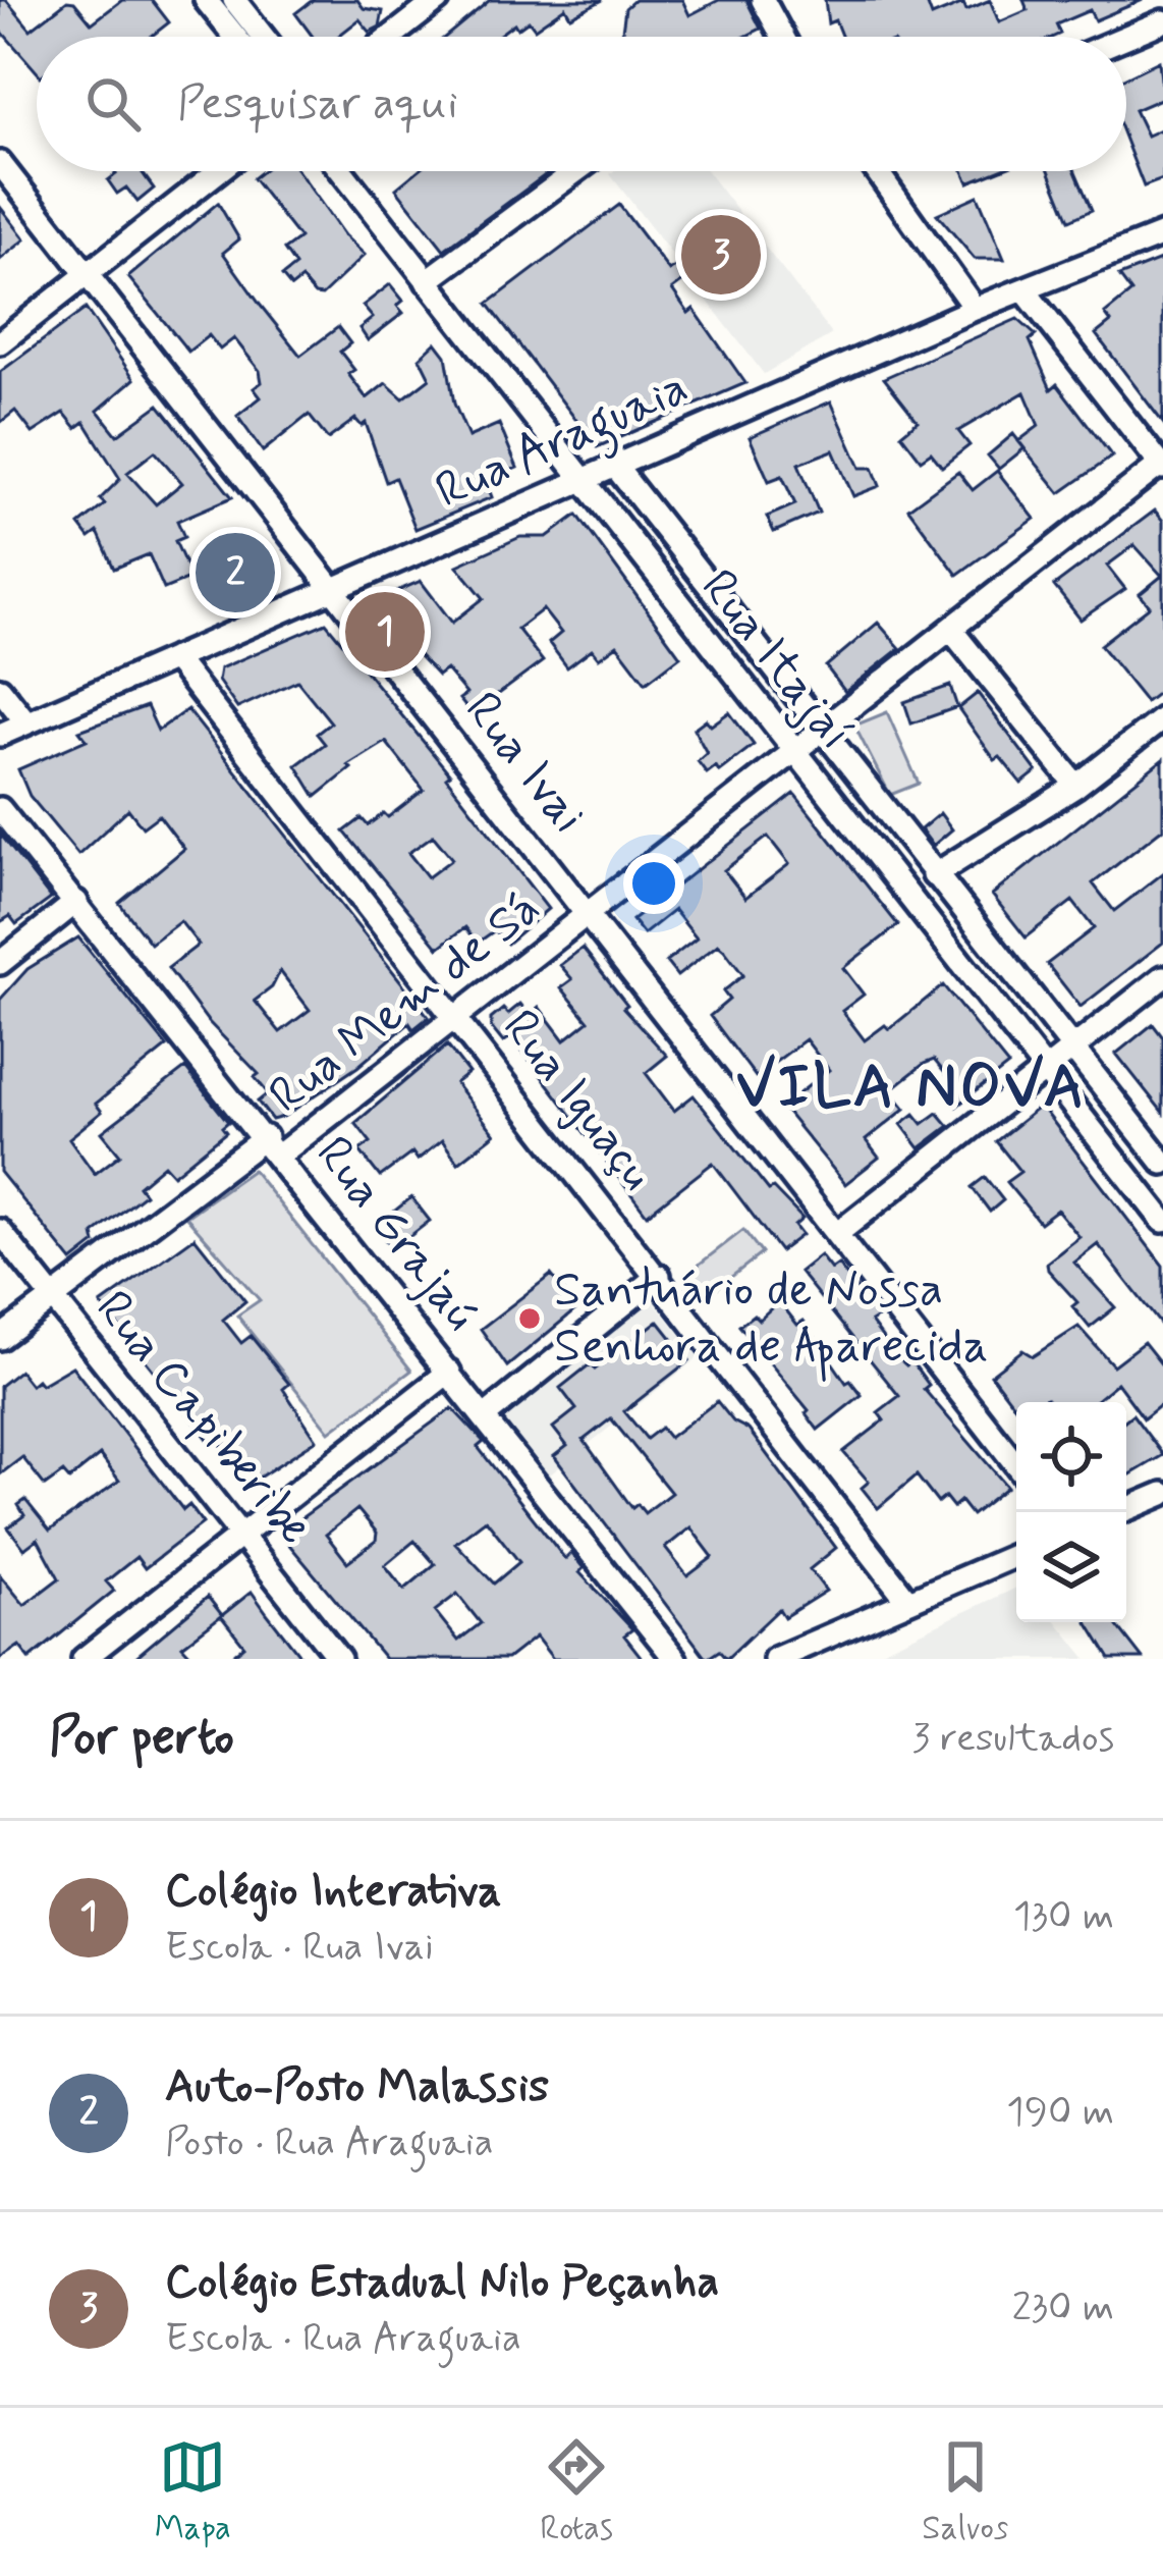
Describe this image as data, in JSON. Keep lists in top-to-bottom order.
{
  "streets": {
    "street": [
      "Rua Araguaia",
      "Rua Itajaí",
      "Rua Ivai",
      "Rua Mem de Sá",
      "Rua Iguaçu",
      "Rua Grajaú",
      "Rua Capiberibe"
    ]
  },
  "crossings": [
    ["Rua Araguaia", "Rua Itajaí"],
    ["Rua Araguaia", "Rua Ivai"],
    ["Rua Araguaia", "Rua Iguaçu"],
    ["Rua Itajaí", "Rua Mem de Sá"],
    ["Rua Ivai", "Rua Mem de Sá"],
    ["Rua Mem de Sá", "Rua Iguaçu"],
    ["Rua Mem de Sá", "Rua Grajaú"],
    ["Rua Mem de Sá", "Rua Capiberibe"]
  ],
  "districts": ["VILA NOVA"],
  "places": ["Santuário de Nossa Senhora de Aparecida"],
  "page": {
    "search": "Pesquisar aqui",
    "pins": ["3", "2", "1"],
    "heading": ["Por perto", "3 resultados"],
    "list": [
      {
        "mark": "1",
        "name": "Colégio Interativa",
        "note": "Escola · Rua Ivai",
        "value": "130 m"
      },
      {
        "mark": "2",
        "name": "Auto-Posto Malassis",
        "note": "Posto · Rua Araguaia",
        "value": "190 m"
      },
      {
        "mark": "3",
        "name": "Colégio Estadual Nilo Peçanha",
        "note": "Escola · Rua Araguaia",
        "value": "230 m"
      }
    ],
    "nav": ["Mapa", "Rotas", "Salvos"]
  }
}
